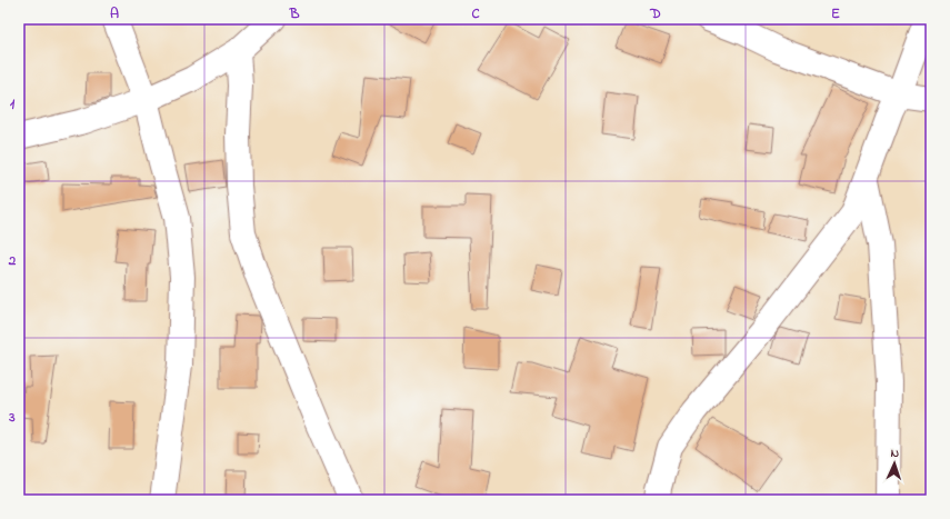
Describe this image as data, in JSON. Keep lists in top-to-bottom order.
{
  "north": "top",
  "grid": {
    "columns": [
      "A",
      "B",
      "C",
      "D",
      "E"
    ],
    "rows": ["1", "2", "3"]
  }
}
